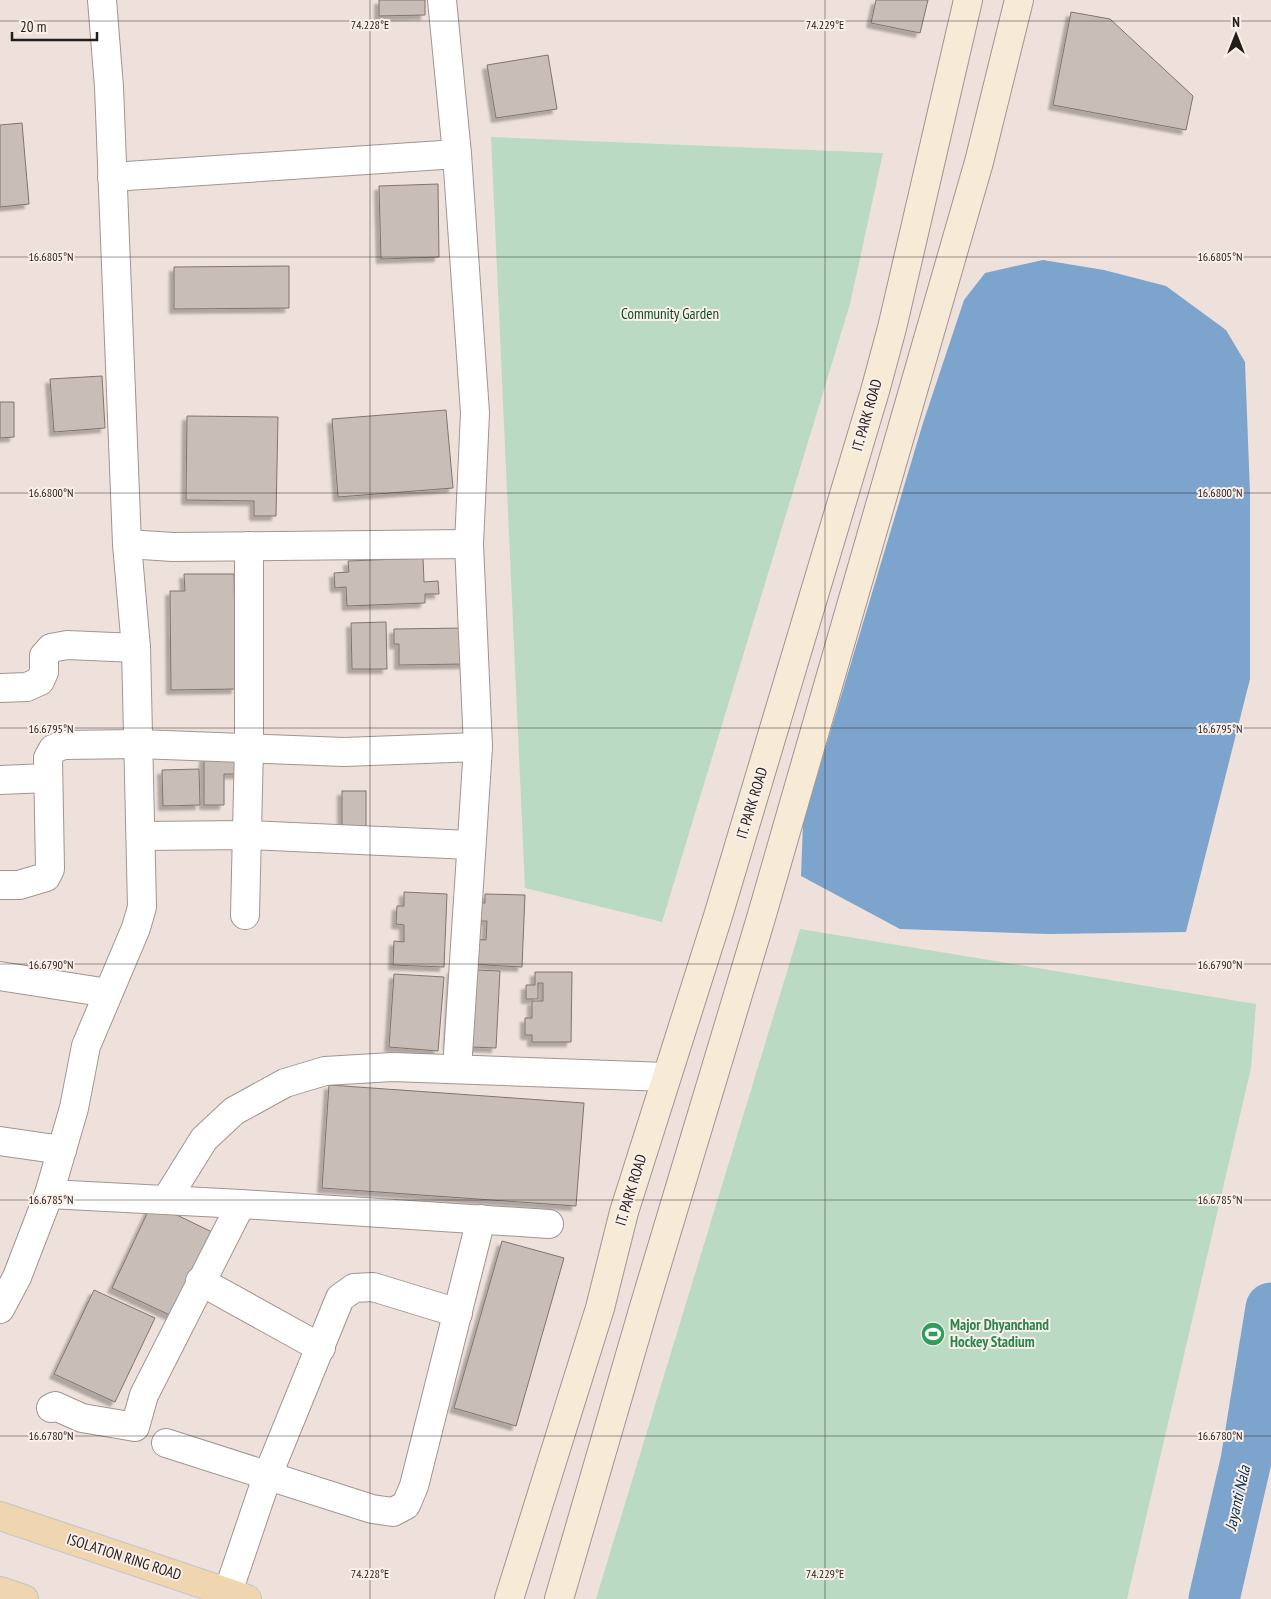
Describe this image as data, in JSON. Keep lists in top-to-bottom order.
{
  "streets": {
    "main road": ["IT. PARK ROAD", "ISOLATION RING ROAD"]
  },
  "water": ["Jayanti Nala"],
  "parks": ["Community Garden"],
  "places": {
    "sports": ["Major Dhyanchand Hockey Stadium"]
  },
  "scale_bar": "20 m",
  "north": "top",
  "coordinates": [
    "74.228°E",
    "74.229°E",
    "16.6805°N",
    "16.6800°N",
    "16.6795°N",
    "16.6790°N",
    "16.6785°N",
    "16.6780°N"
  ]
}
